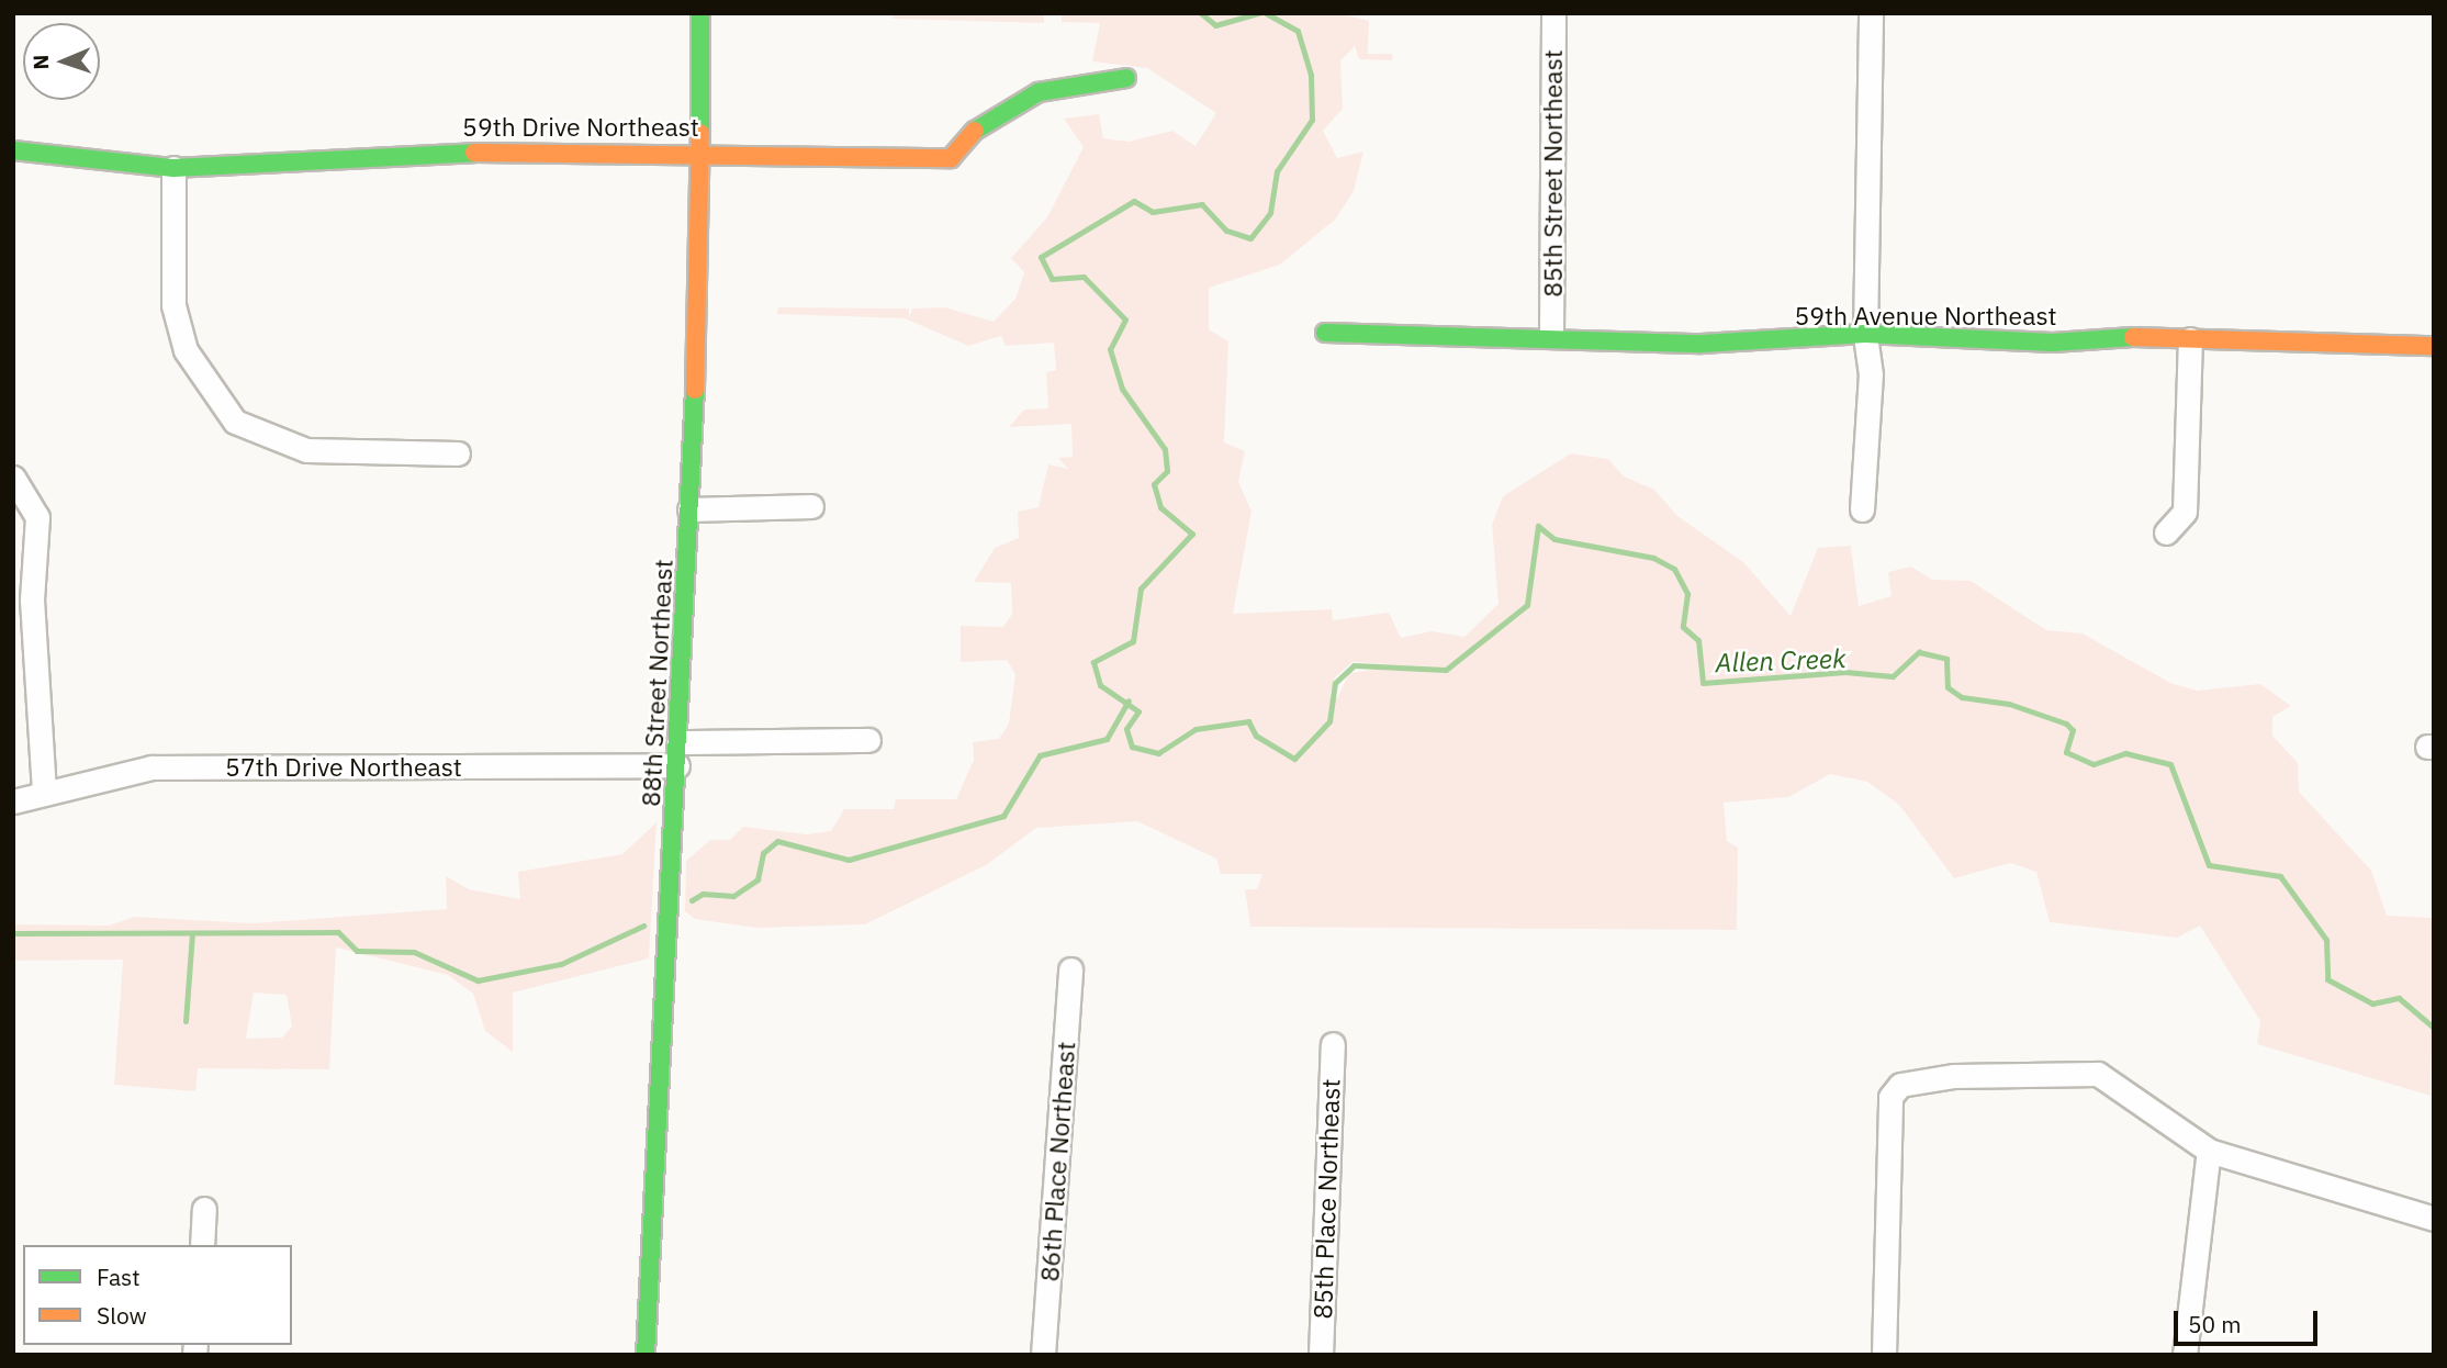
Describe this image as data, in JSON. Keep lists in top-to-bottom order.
{
  "streets": {
    "street": [
      "59th Drive Northeast",
      "85th Street Northeast",
      "59th Avenue Northeast",
      "88th Street Northeast",
      "57th Drive Northeast",
      "86th Place Northeast",
      "85th Place Northeast"
    ]
  },
  "crossings": [
    ["59th Drive Northeast", "88th Street Northeast"],
    ["85th Street Northeast", "59th Avenue Northeast"],
    ["88th Street Northeast", "57th Drive Northeast"]
  ],
  "water": ["Allen Creek"],
  "legend": ["Fast", "Slow"],
  "scale_bar": "50 m",
  "north": "left"
}
